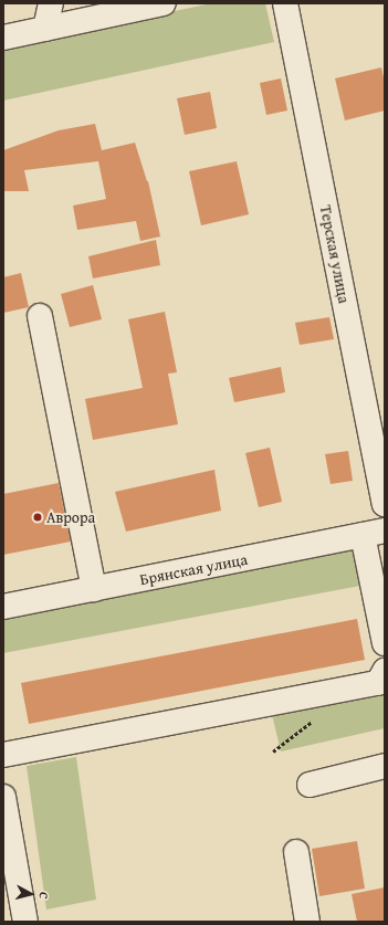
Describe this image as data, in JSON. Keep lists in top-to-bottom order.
{
  "streets": {
    "street": ["Терская улица", "Брянская улица"]
  },
  "places": ["Аврора"],
  "north": "right"
}
